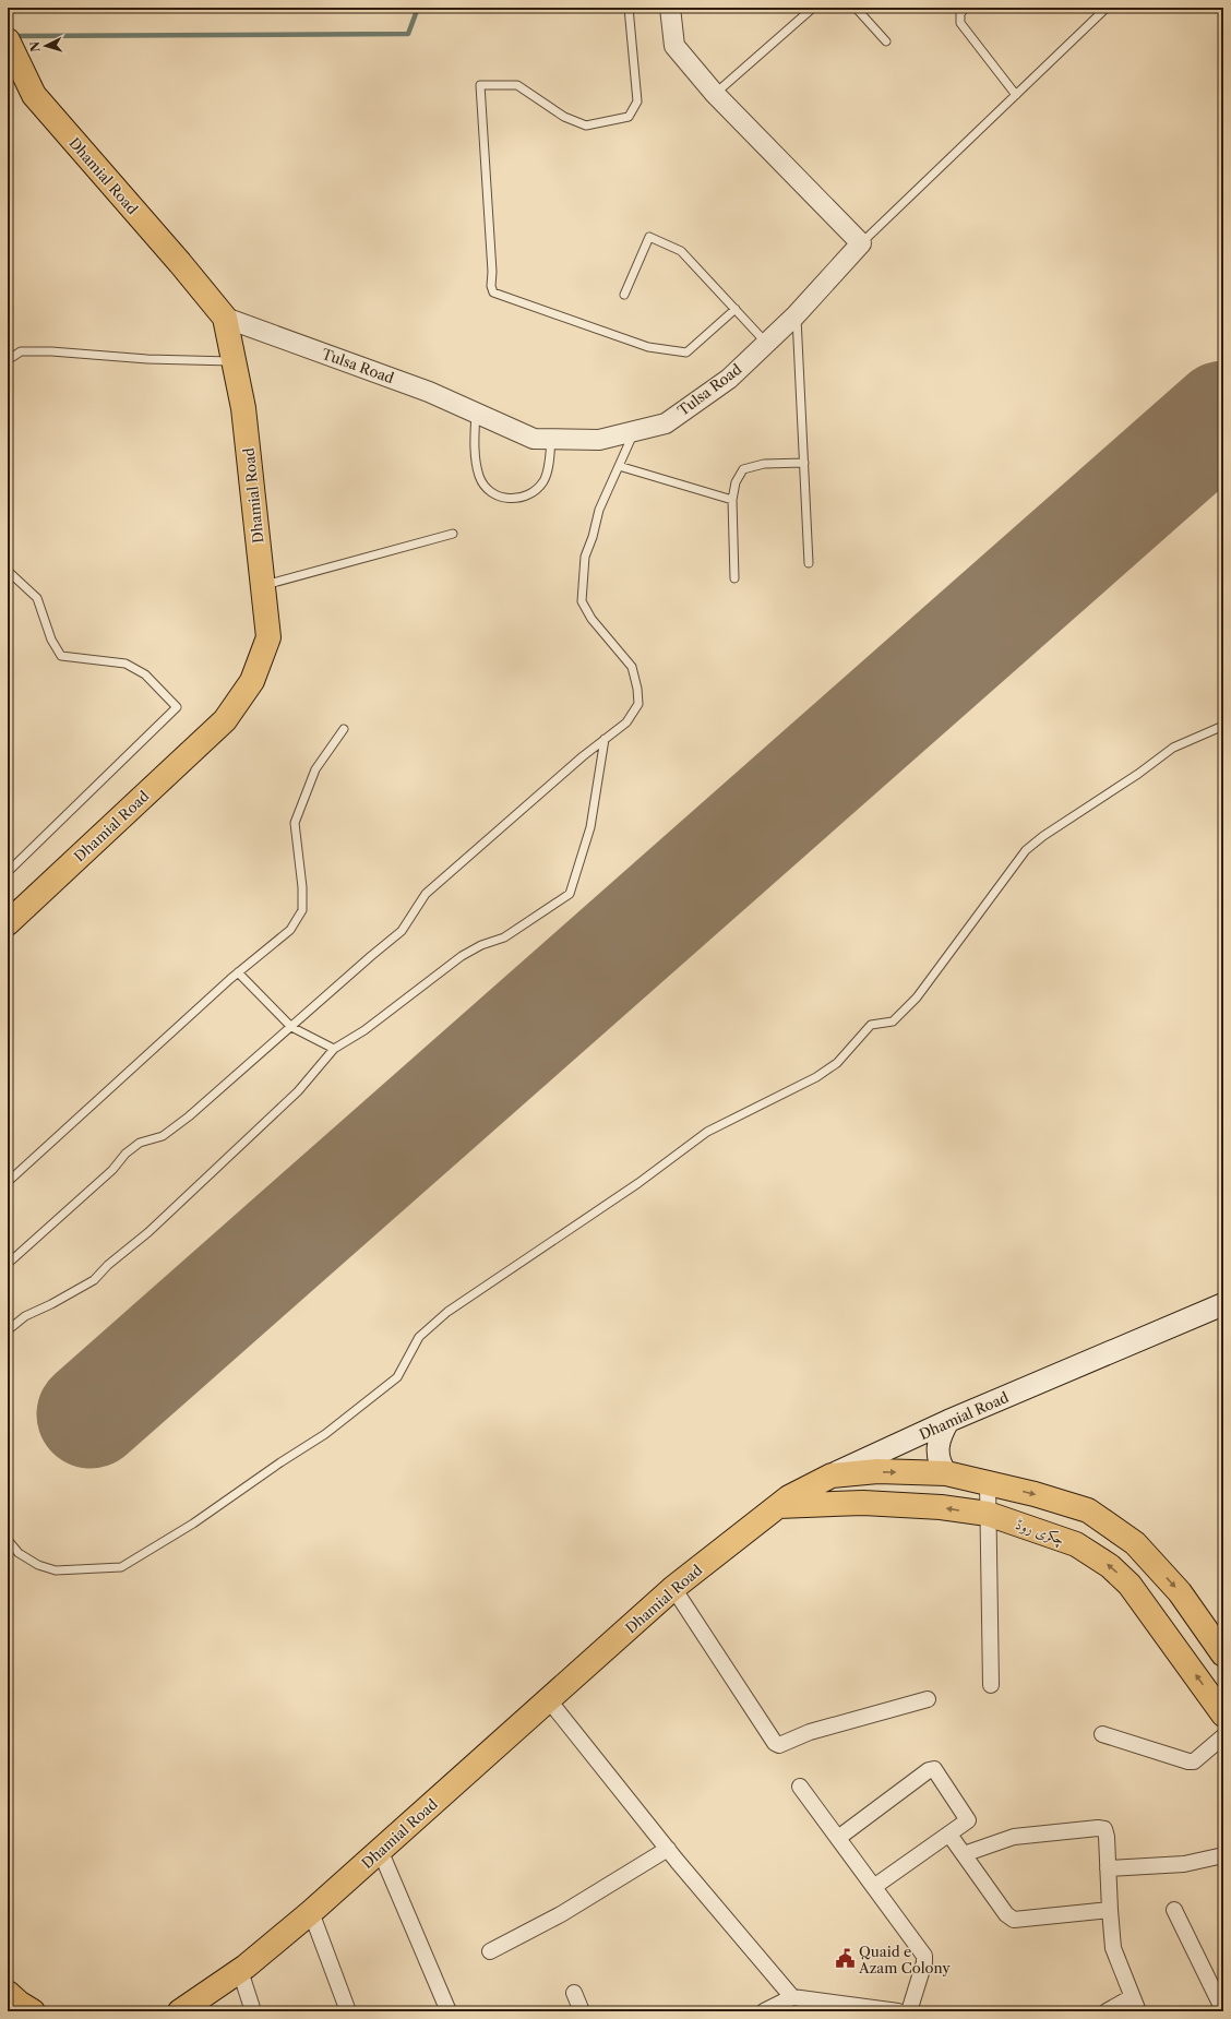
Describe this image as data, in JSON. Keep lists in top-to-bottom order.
{
  "streets": {
    "main road": ["Dhamial Road", "چکری روڈ"],
    "street": ["Tulsa Road"]
  },
  "crossings": [
    ["Dhamial Road", "Tulsa Road"],
    ["Dhamial Road", "چکری روڈ"]
  ],
  "places": {
    "public building": ["Quaid e Azam Colony"]
  },
  "north": "left"
}
